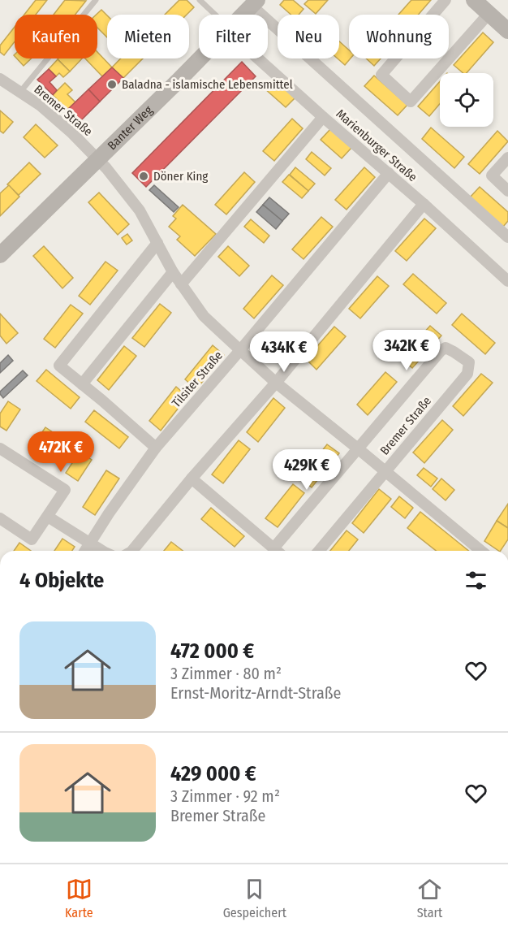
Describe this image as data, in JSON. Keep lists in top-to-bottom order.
{
  "streets": {
    "main road": ["Banter Weg"],
    "street": ["Bremer Straße", "Marienburger Straße", "Tilsiter Straße"]
  },
  "crossings": [
    ["Bremer Straße", "Banter Weg"],
    ["Bremer Straße", "Tilsiter Straße"],
    ["Banter Weg", "Marienburger Straße"],
    ["Marienburger Straße", "Tilsiter Straße"]
  ],
  "places": ["Baladna - islamische Lebensmittel", "Döner King"],
  "page": {
    "chip": [
      "Kaufen",
      "Mieten",
      "Filter",
      "Neu",
      "Wohnung"
    ],
    "price": [
      "342K €",
      "434K €",
      "472K €",
      "429K €"
    ],
    "heading": "4 Objekte",
    "list": [
      {
        "name": "472 000 €",
        "note": "3 Zimmer · 80 m² · Ernst-Moritz-Arndt-Straße"
      },
      {
        "name": "429 000 €",
        "note": "3 Zimmer · 92 m² · Bremer Straße"
      }
    ],
    "tabs": ["Karte", "Gespeichert", "Start"]
  }
}
